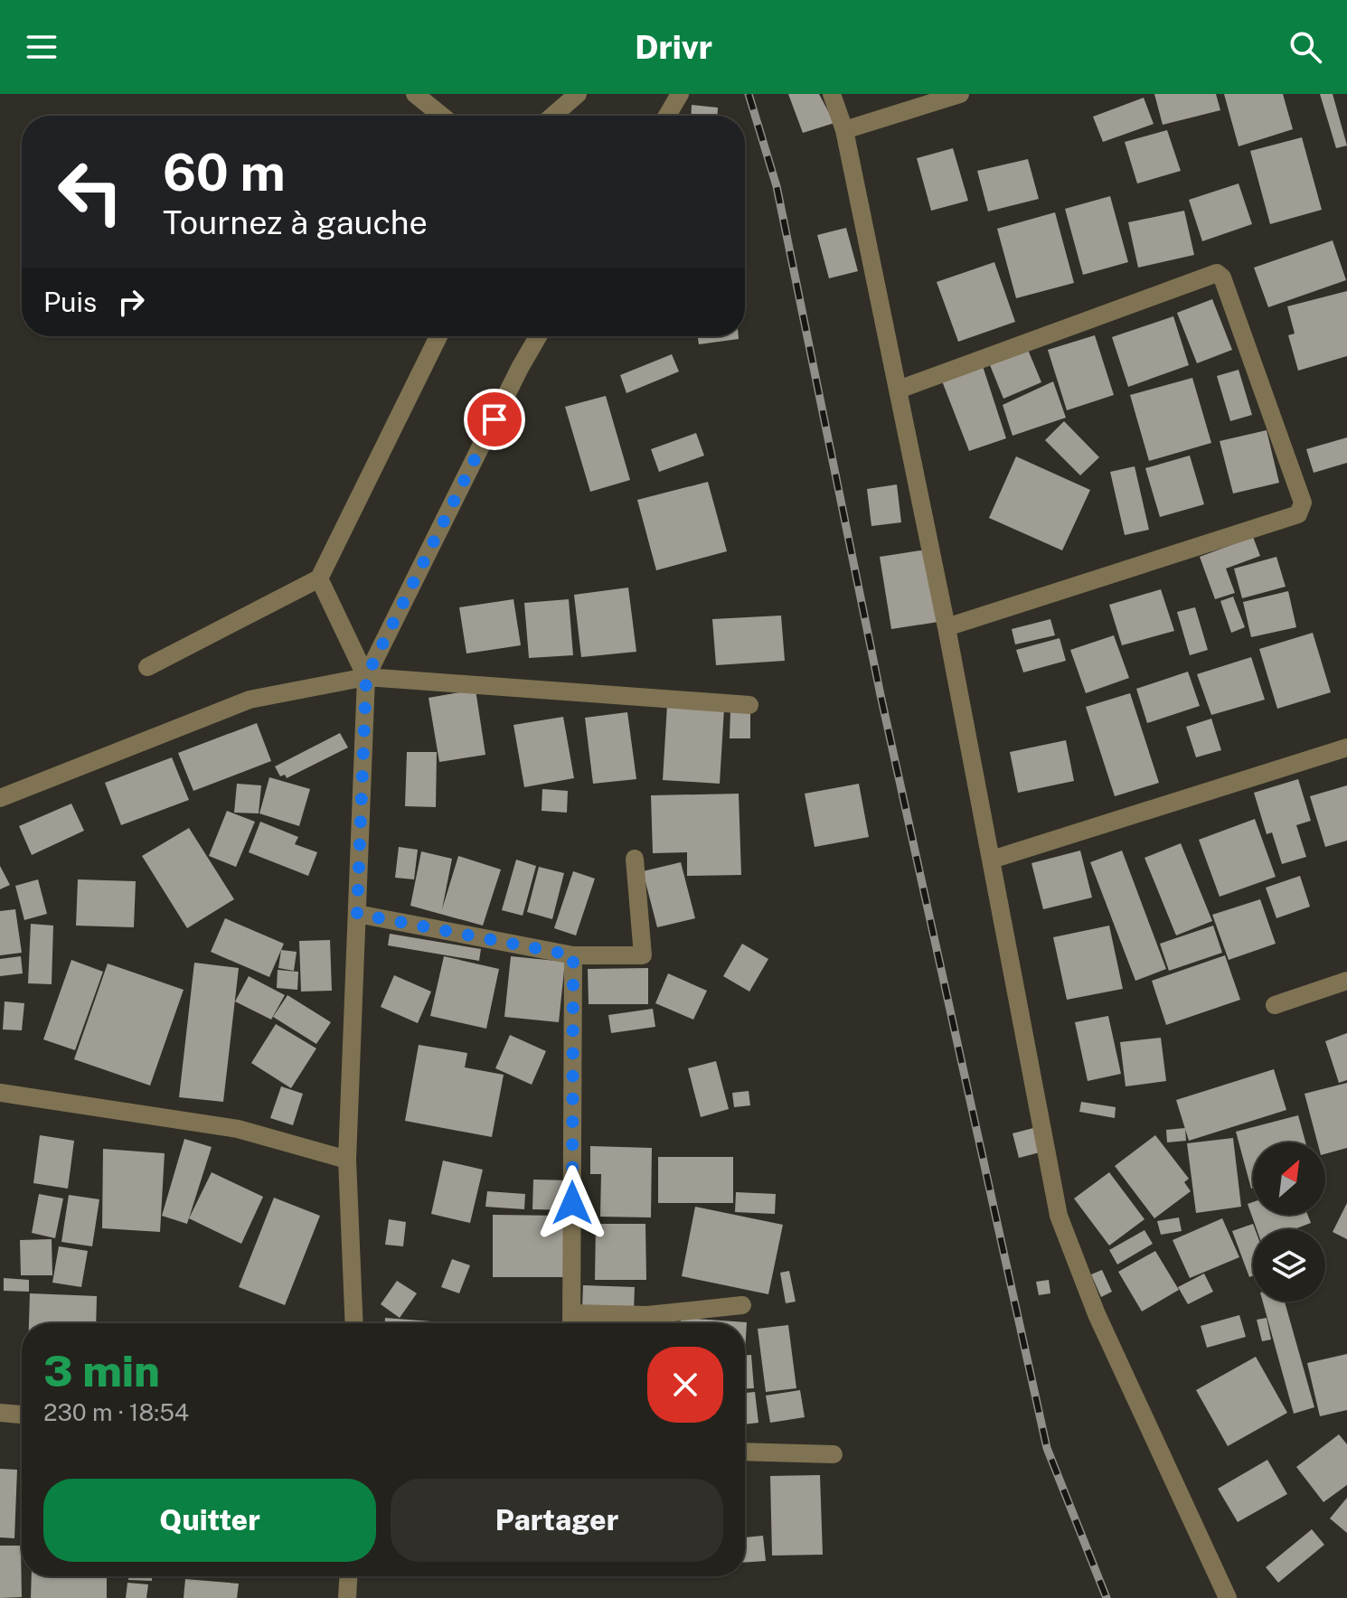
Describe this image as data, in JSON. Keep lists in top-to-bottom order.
{
  "north": "top right",
  "page": {
    "header": "Drivr",
    "turn": ["60 m", "Tournez à gauche"],
    "then": "Puis",
    "heading": ["3 min", "230 m · 18:54"],
    "buttons": ["Quitter", "Partager"]
  }
}
